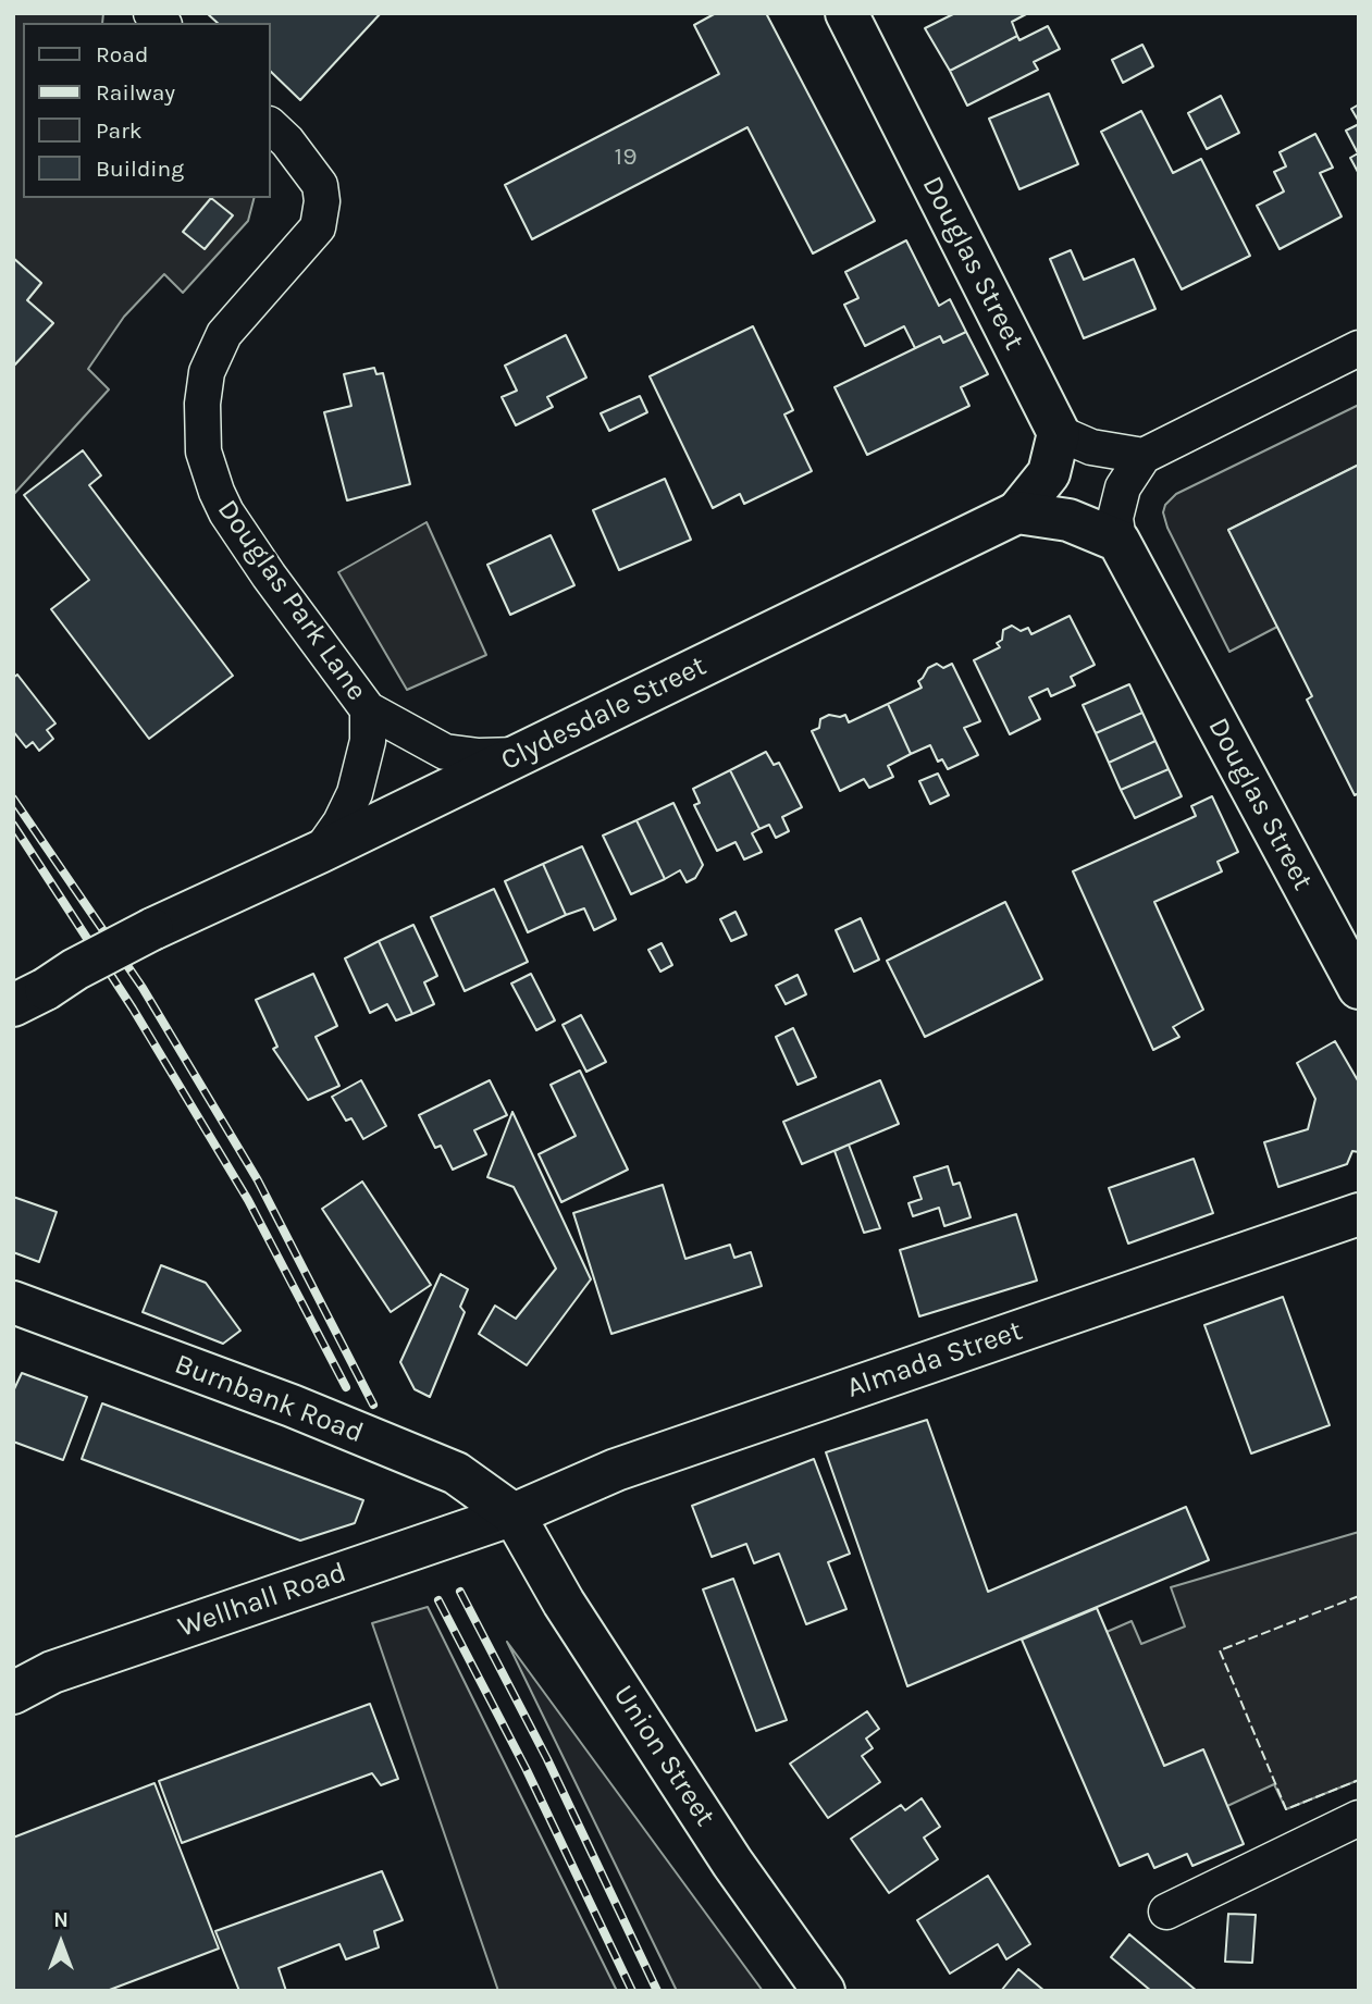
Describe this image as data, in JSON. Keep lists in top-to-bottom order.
{
  "streets": {
    "main road": [
      "Douglas Street",
      "Clydesdale Street",
      "Almada Street",
      "Burnbank Road",
      "Wellhall Road",
      "Union Street"
    ],
    "street": ["Douglas Park Lane"]
  },
  "crossings": [
    ["Douglas Park Lane", "Clydesdale Street"],
    ["Almada Street", "Burnbank Road"],
    ["Almada Street", "Wellhall Road"],
    ["Almada Street", "Union Street"],
    ["Burnbank Road", "Wellhall Road"],
    ["Burnbank Road", "Union Street"],
    ["Wellhall Road", "Union Street"]
  ],
  "house_numbers": ["19"],
  "legend": [
    "Road",
    "Railway",
    "Park",
    "Building"
  ],
  "north": "top"
}
